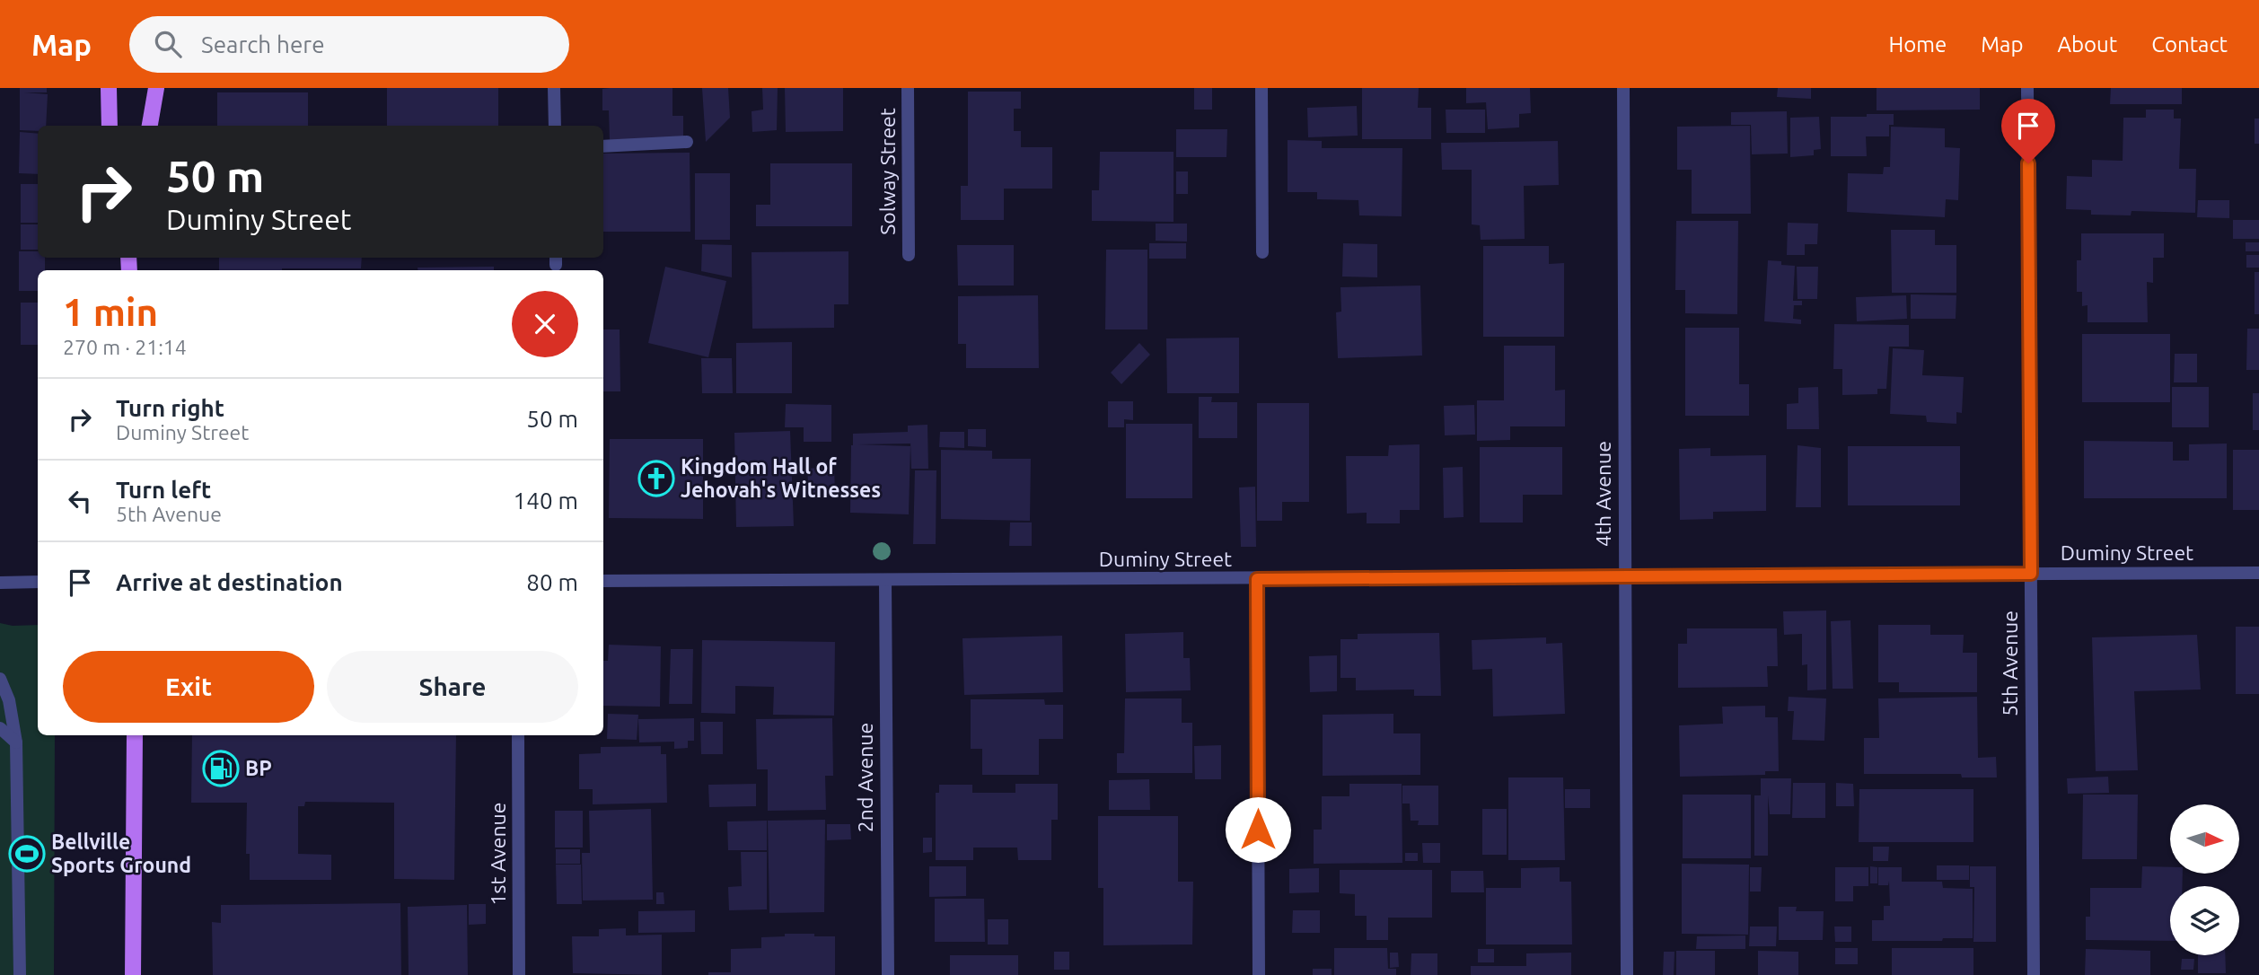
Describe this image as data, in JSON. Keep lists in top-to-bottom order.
{
  "streets": {
    "street": [
      "Solway Street",
      "4th Avenue",
      "Duminy Street",
      "5th Avenue",
      "2nd Avenue",
      "1st Avenue"
    ]
  },
  "crossings": [
    ["4th Avenue", "Duminy Street"],
    ["Duminy Street", "5th Avenue"],
    ["Duminy Street", "2nd Avenue"]
  ],
  "places": {
    "church": ["Kingdom Hall of Jehovah's Witnesses"],
    "fuel station": ["BP"],
    "sports": ["Bellville Sports Ground"]
  },
  "north": "right",
  "page": {
    "header": "Map",
    "search": "Search here",
    "nav": [
      "Home",
      "Map",
      "About",
      "Contact"
    ],
    "turn": ["50 m", "Duminy Street"],
    "heading": ["1 min", "270 m · 21:14"],
    "list": [
      {
        "name": "Turn right",
        "note": "Duminy Street",
        "value": "50 m"
      },
      {
        "name": "Turn left",
        "note": "5th Avenue",
        "value": "140 m"
      },
      {
        "name": "Arrive at destination",
        "value": "80 m"
      }
    ],
    "buttons": ["Exit", "Share"]
  }
}
